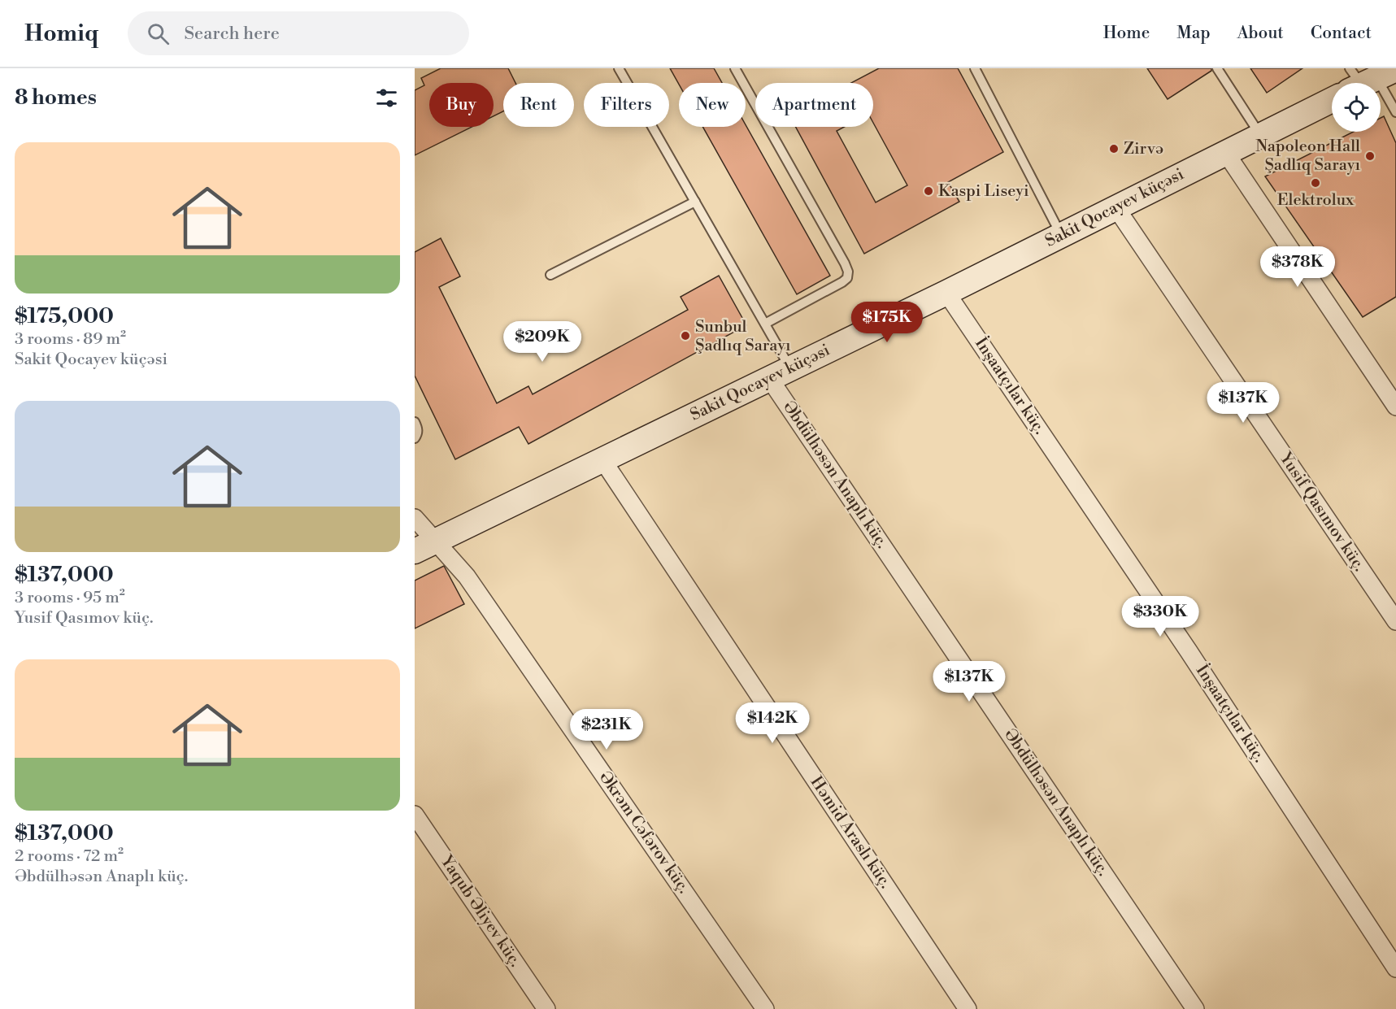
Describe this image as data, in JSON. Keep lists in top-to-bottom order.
{
  "streets": {
    "street": [
      "Sakit Qocayev küçəsi",
      "İnşaatçılar küç.",
      "Əbdülhəsən Anaplı küç.",
      "Yusif Qasımov küç.",
      "Əkrəm Cəfərov küç.",
      "Həmid Araslı küç.",
      "Yaqub Əliyev küç."
    ]
  },
  "crossings": [
    ["Sakit Qocayev küçəsi", "İnşaatçılar küç."],
    ["Sakit Qocayev küçəsi", "Əbdülhəsən Anaplı küç."],
    ["Sakit Qocayev küçəsi", "Yusif Qasımov küç."],
    ["Sakit Qocayev küçəsi", "Əkrəm Cəfərov küç."],
    ["Sakit Qocayev küçəsi", "Həmid Araslı küç."]
  ],
  "places": [
    "Zirvə",
    "Napoleon Hall Şadlıq Sarayı",
    "Elektrolux",
    "Kaspi Liseyi",
    "Sunbul Şadlıq Sarayı"
  ],
  "page": {
    "header": "Homiq",
    "search": "Search here",
    "nav": [
      "Home",
      "Map",
      "About",
      "Contact"
    ],
    "heading": "8 homes",
    "chip": [
      "Buy",
      "Rent",
      "Filters",
      "New",
      "Apartment"
    ],
    "list": [
      {
        "name": "$175,000",
        "note": "3 rooms · 89 m² · Sakit Qocayev küçəsi"
      },
      {
        "name": "$137,000",
        "note": "3 rooms · 95 m² · Yusif Qasımov küç."
      },
      {
        "name": "$137,000",
        "note": "2 rooms · 72 m² · Əbdülhəsən Anaplı küç."
      }
    ],
    "price": [
      "$378K",
      "$175K",
      "$209K",
      "$137K",
      "$330K",
      "$137K",
      "$142K",
      "$231K"
    ]
  }
}
